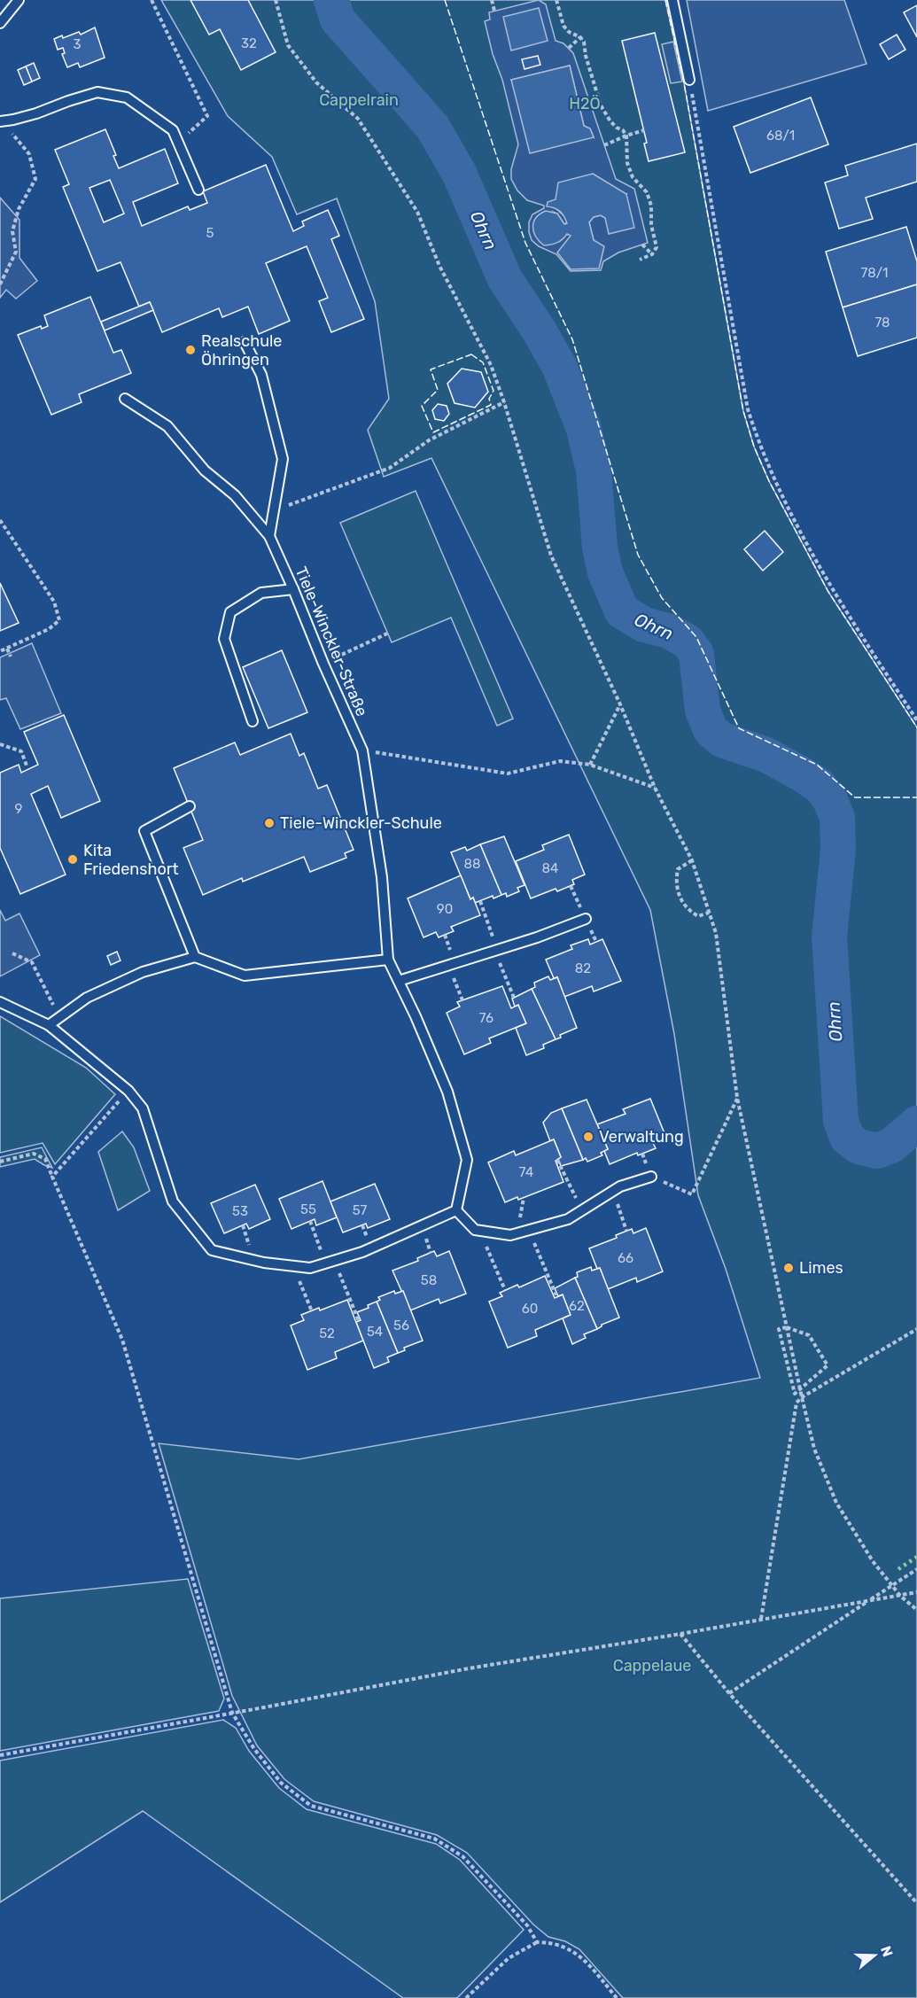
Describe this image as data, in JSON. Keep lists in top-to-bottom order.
{
  "streets": {
    "lane": ["Tiele-Winckler-Straße"]
  },
  "water": ["Ohrn"],
  "parks": ["Cappelrain", "H2Ö", "Cappelaue"],
  "places": [
    "Realschule Öhringen",
    "Tiele-Winckler-Schule",
    "Kita Friedenshort",
    "Verwaltung",
    "Limes"
  ],
  "house_numbers": [
    "32",
    "3",
    "68/1",
    "5",
    "78/1",
    "78",
    "9",
    "88",
    "84",
    "90",
    "82",
    "76",
    "74",
    "55",
    "57",
    "53",
    "66",
    "58",
    "62",
    "60",
    "56",
    "54",
    "52"
  ],
  "north": "right"
}
